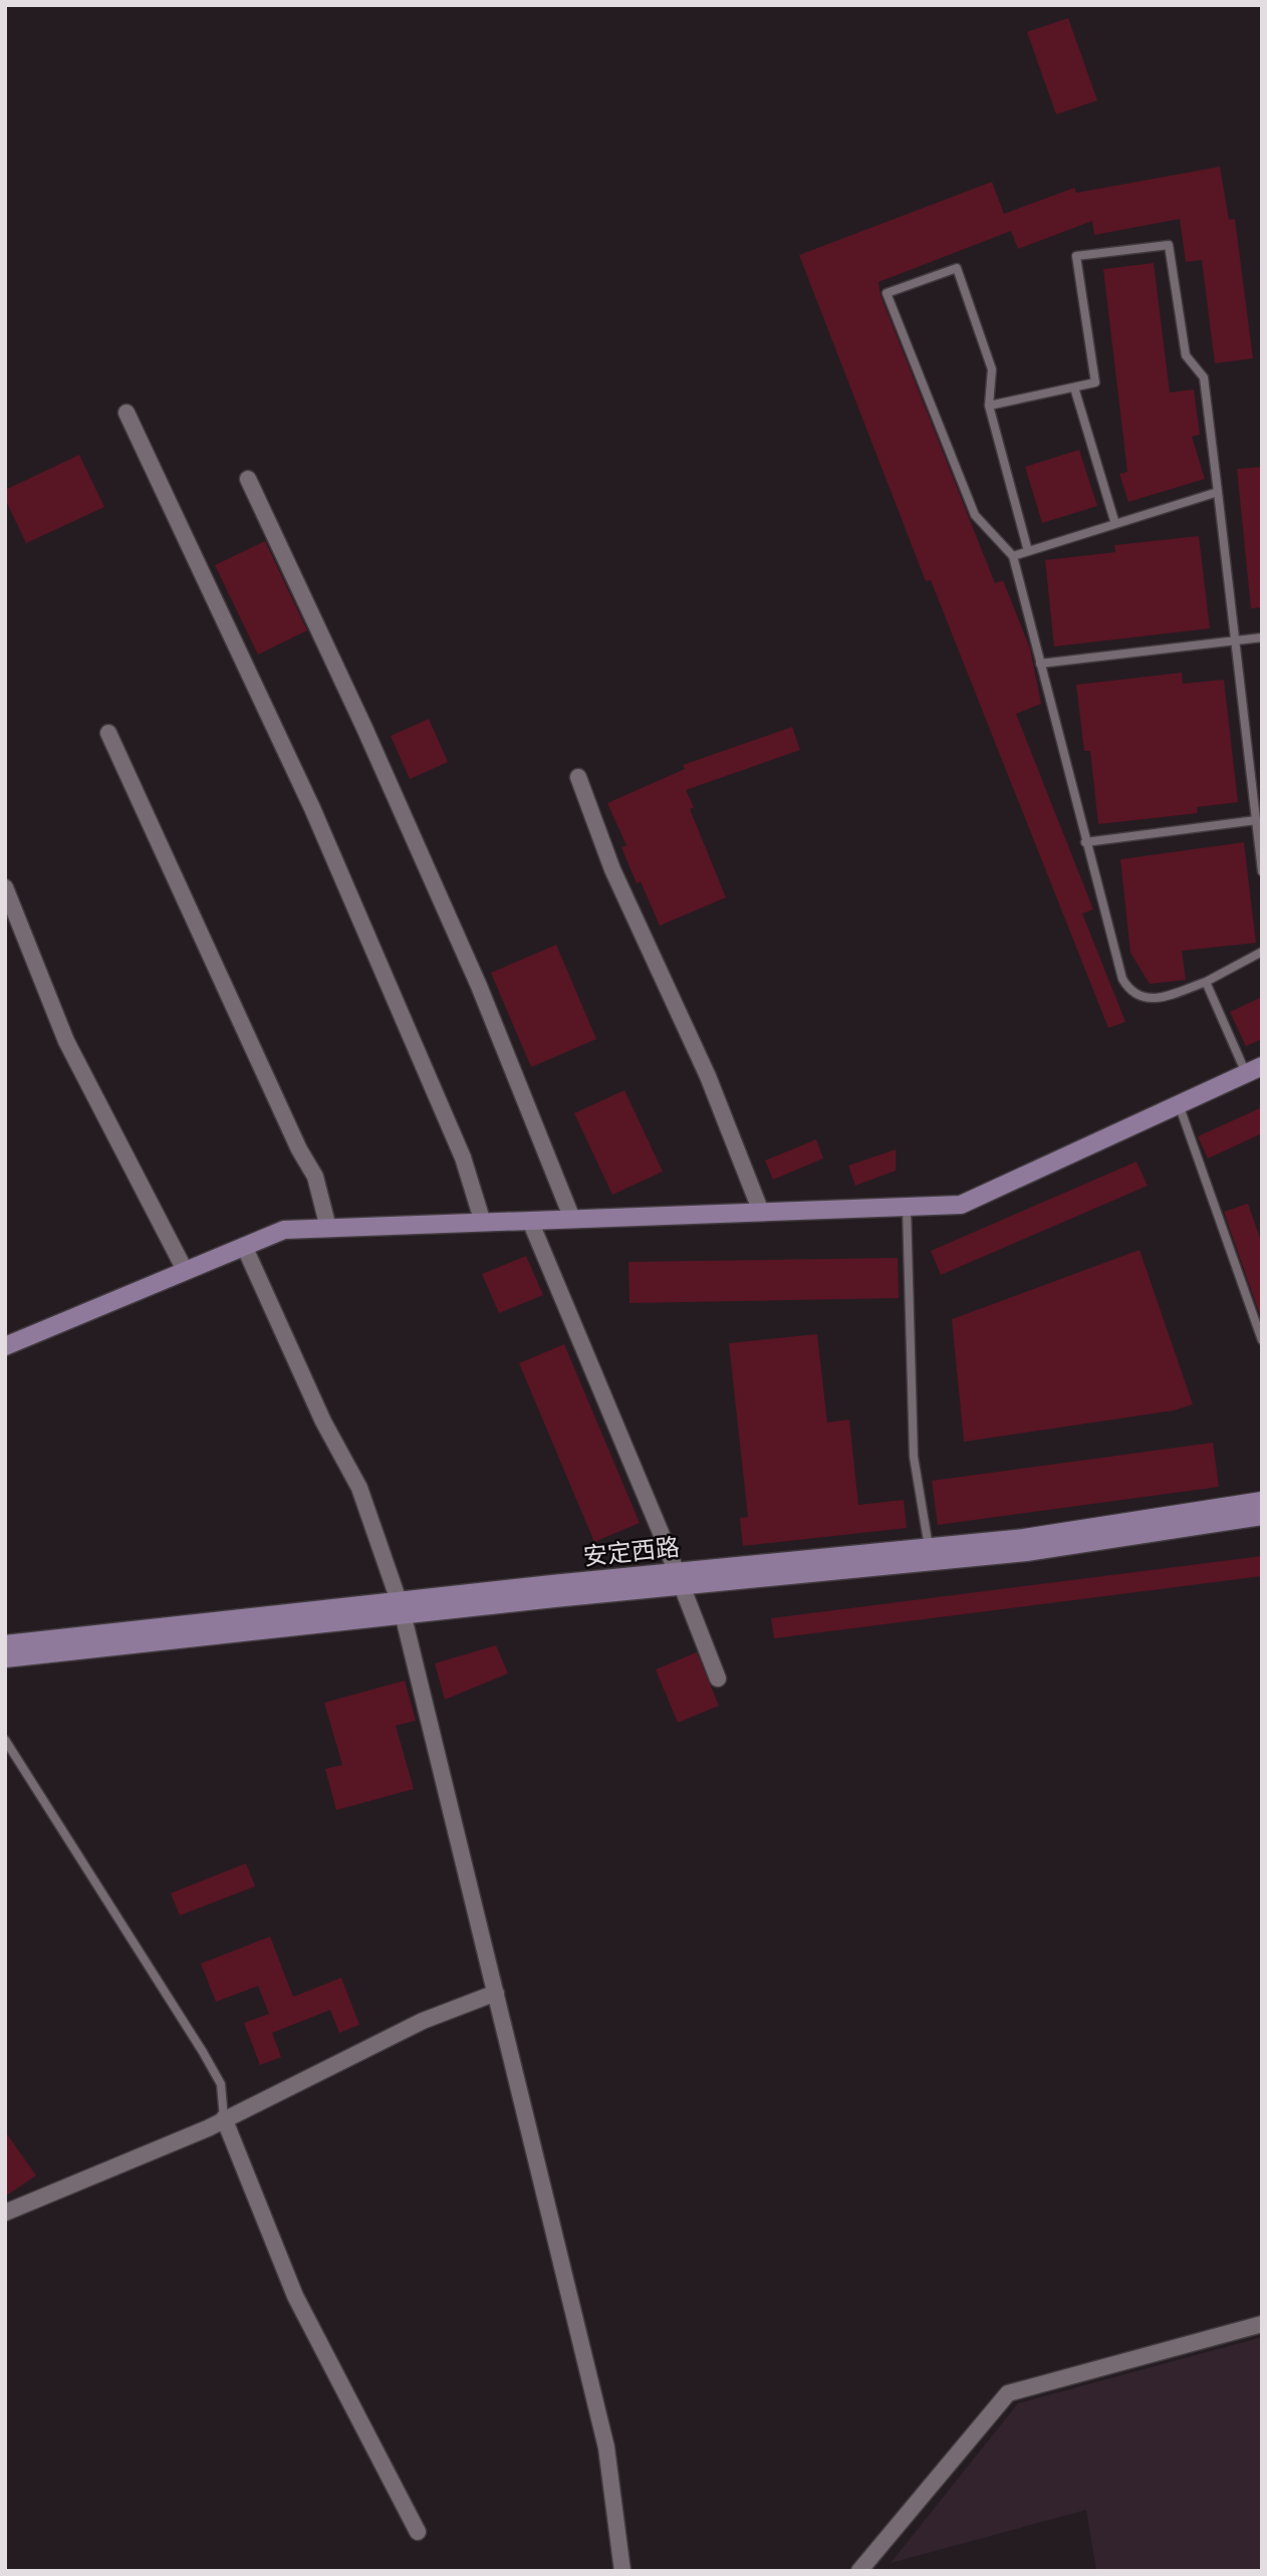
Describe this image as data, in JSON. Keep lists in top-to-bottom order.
{
  "streets": {
    "street": ["安定西路"]
  }
}
